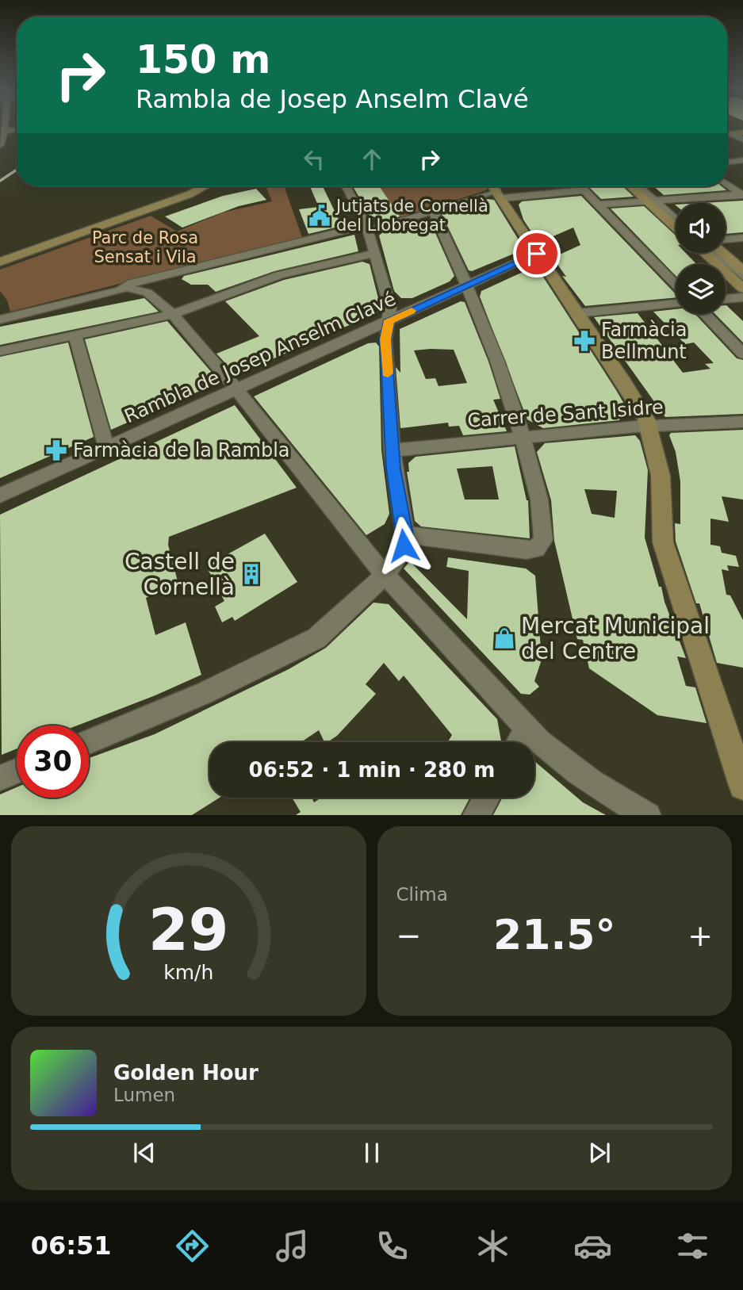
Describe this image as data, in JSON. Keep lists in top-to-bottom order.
{
  "streets": {
    "street": ["Rambla de Josep Anselm Clavé", "Carrer de Sant Isidre"]
  },
  "parks": ["Parc de Rosa Sensat i Vila"],
  "places": {
    "public building": ["Jutjats de Cornellà del Llobregat"],
    "pharmacy": ["Farmàcia Bellmunt", "Farmàcia de la Rambla"],
    "building": ["Castell de Cornellà"],
    "shop": ["Mercat Municipal del Centre"]
  },
  "page": {
    "turn": ["150 m", "Rambla de Josep Anselm Clavé"],
    "limit": "30",
    "trip": "06:52 · 1 min · 280 m",
    "tile": "Clima",
    "heat": ["−", "21.5°", "+"],
    "song": ["Golden Hour", "Lumen"],
    "tabs": "06:51",
    "gauge": ["29", "km/h"]
  }
}
